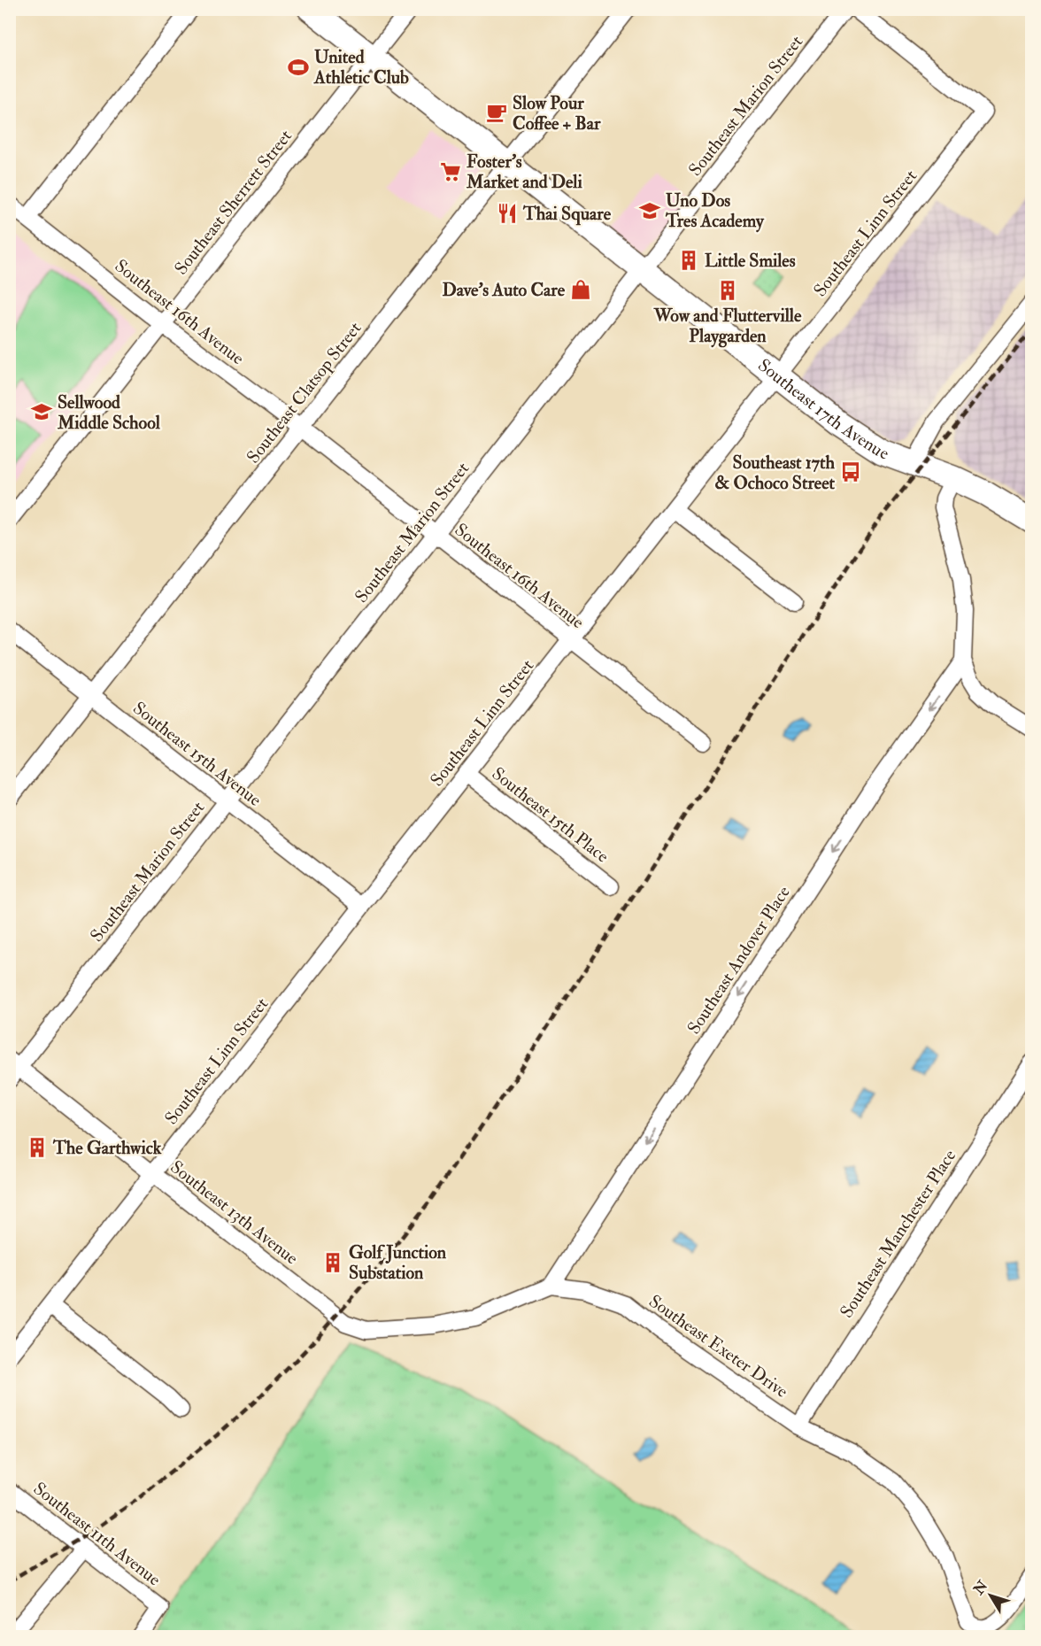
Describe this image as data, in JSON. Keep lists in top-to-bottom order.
{
  "streets": {
    "main road": ["Southeast 17th Avenue"],
    "street": [
      "Southeast Marion Street",
      "Southeast Sherrett Street",
      "Southeast Linn Street",
      "Southeast 16th Avenue",
      "Southeast Clatsop Street",
      "Southeast 15th Avenue",
      "Southeast 15th Place",
      "Southeast Andover Place",
      "Southeast 13th Avenue",
      "Southeast Manchester Place",
      "Southeast Exeter Drive",
      "Southeast 11th Avenue"
    ]
  },
  "crossings": [
    ["Southeast Marion Street", "Southeast 16th Avenue"],
    ["Southeast Marion Street", "Southeast 17th Avenue"],
    ["Southeast Marion Street", "Southeast 15th Avenue"],
    ["Southeast Marion Street", "Southeast 13th Avenue"],
    ["Southeast Sherrett Street", "Southeast 16th Avenue"],
    ["Southeast Sherrett Street", "Southeast 17th Avenue"],
    ["Southeast Linn Street", "Southeast 16th Avenue"],
    ["Southeast Linn Street", "Southeast 17th Avenue"],
    ["Southeast Linn Street", "Southeast 15th Avenue"],
    ["Southeast Linn Street", "Southeast 15th Place"],
    ["Southeast Linn Street", "Southeast 13th Avenue"],
    ["Southeast 16th Avenue", "Southeast Clatsop Street"],
    ["Southeast Clatsop Street", "Southeast 17th Avenue"],
    ["Southeast Clatsop Street", "Southeast 15th Avenue"],
    ["Southeast Andover Place", "Southeast 13th Avenue"],
    ["Southeast Andover Place", "Southeast Exeter Drive"],
    ["Southeast 13th Avenue", "Southeast Exeter Drive"],
    ["Southeast Manchester Place", "Southeast Exeter Drive"]
  ],
  "one_way": ["Southeast Andover Place"],
  "places": {
    "sports": ["United Athletic Club"],
    "cafe": ["Slow Pour Coffee + Bar"],
    "supermarket": ["Foster's Market and Deli"],
    "school or university": ["Uno Dos Tres Academy", "Sellwood Middle School"],
    "restaurant": ["Thai Square"],
    "building": [
      "Little Smiles",
      "Wow and Flutterville Playgarden",
      "The Garthwick",
      "Golf Junction Substation"
    ],
    "shop": ["Dave's Auto Care"],
    "bus stop": ["Southeast 17th & Ochoco Street"]
  },
  "north": "top left"
}
